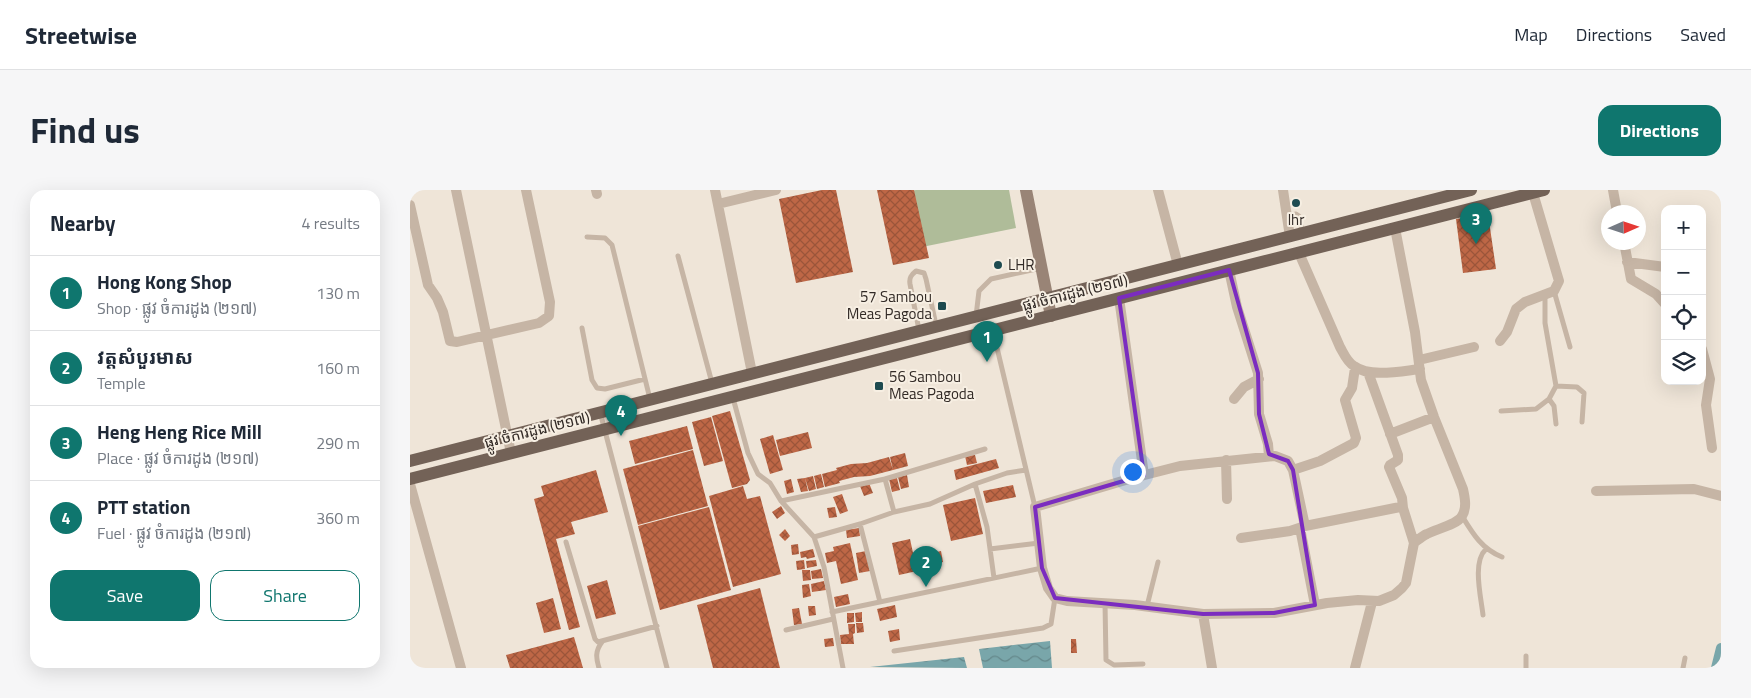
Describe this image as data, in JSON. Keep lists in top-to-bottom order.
{
  "streets": {
    "main road": ["ផ្លូវ ចំការដូង (២១៧)"]
  },
  "places": {
    "other": ["lhr", "LHR"],
    "transit": ["57 Sambou Meas Pagoda", "56 Sambou Meas Pagoda"]
  },
  "north": "right",
  "page": {
    "header": "Streetwise",
    "nav": ["Map", "Directions", "Saved"],
    "title": "Find us",
    "buttons": [
      "Directions",
      ["Save", "Share"]
    ],
    "heading": ["Nearby", "4 results"],
    "pins": [
      "3",
      "1",
      "4",
      "2"
    ],
    "map_buttons": ["+", "−"],
    "list": [
      {
        "mark": "1",
        "name": "Hong Kong Shop",
        "note": "Shop · ផ្លូវ ចំការដូង (២១៧)",
        "value": "130 m"
      },
      {
        "mark": "2",
        "name": "វត្តសំបួរមាស",
        "note": "Temple",
        "value": "160 m"
      },
      {
        "mark": "3",
        "name": "Heng Heng Rice Mill",
        "note": "Place · ផ្លូវ ចំការដូង (២១៧)",
        "value": "290 m"
      },
      {
        "mark": "4",
        "name": "PTT station",
        "note": "Fuel · ផ្លូវ ចំការដូង (២១៧)",
        "value": "360 m"
      }
    ]
  }
}
